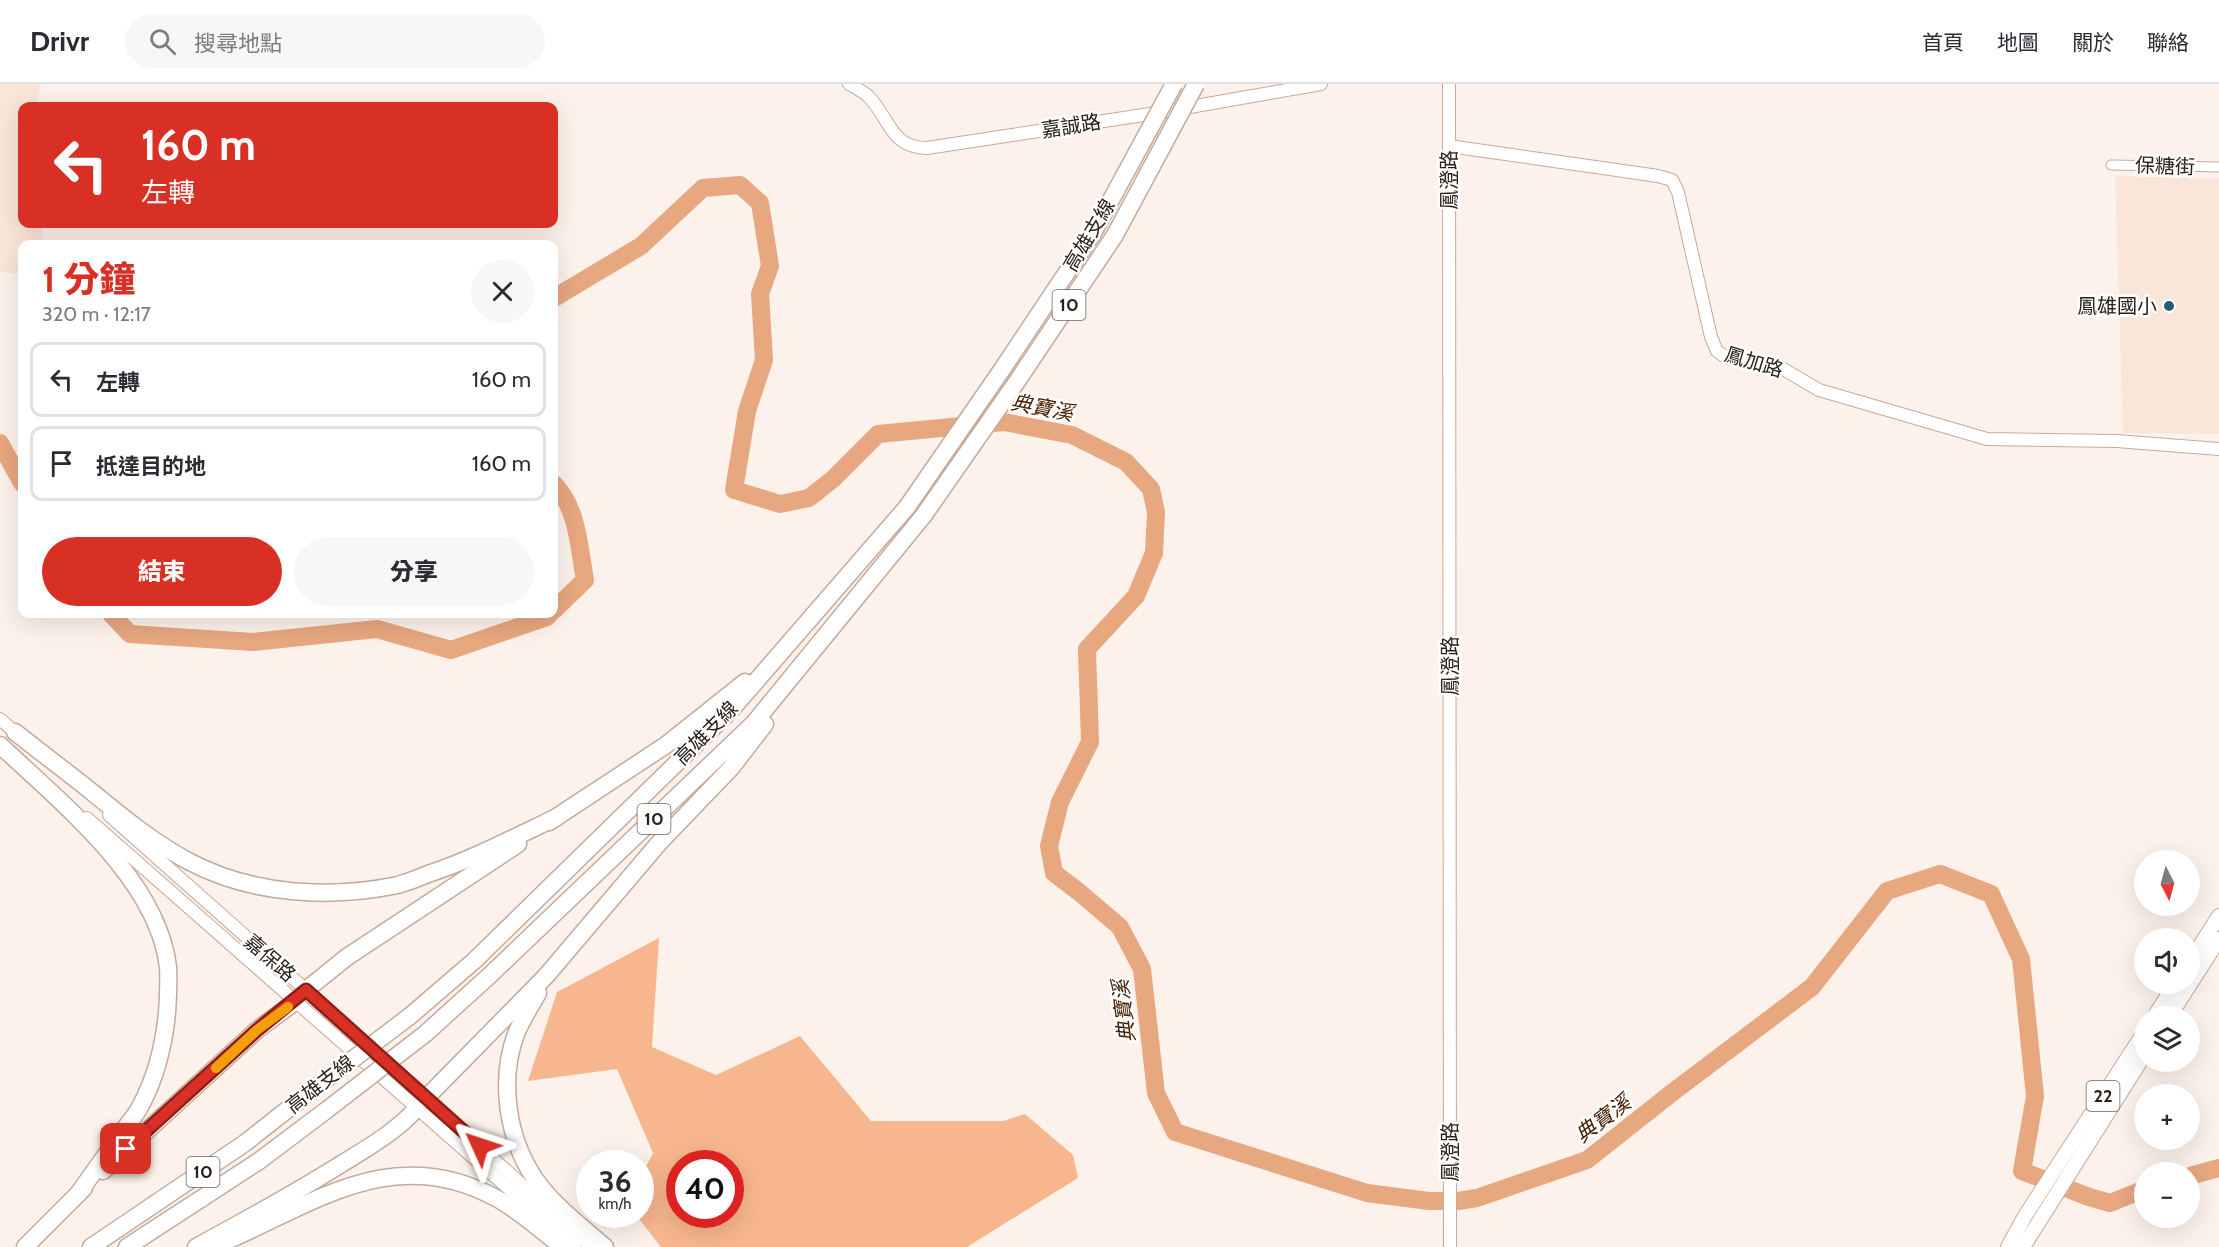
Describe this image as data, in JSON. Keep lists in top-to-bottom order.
{
  "streets": {
    "highway": ["高雄支線", "10"],
    "main road": ["22"],
    "street": [
      "嘉誠路",
      "保糖街",
      "鳳澄路",
      "鳳加路",
      "嘉保路"
    ]
  },
  "crossings": [
    ["鳳澄路", "鳳加路"]
  ],
  "water": ["典寶溪"],
  "places": ["鳳雄國小"],
  "north": "bottom",
  "page": {
    "header": "Drivr",
    "search": "搜尋地點",
    "nav": [
      "首頁",
      "地圖",
      "關於",
      "聯絡"
    ],
    "turn": ["160 m", "左轉"],
    "heading": ["1 分鐘", "320 m · 12:17"],
    "list": [
      {
        "name": "左轉",
        "value": "160 m"
      },
      {
        "name": "抵達目的地",
        "value": "160 m"
      }
    ],
    "buttons": ["結束", "分享"],
    "map_buttons": ["+", "−"],
    "speed": "36 km/h",
    "limit": "40"
  }
}
